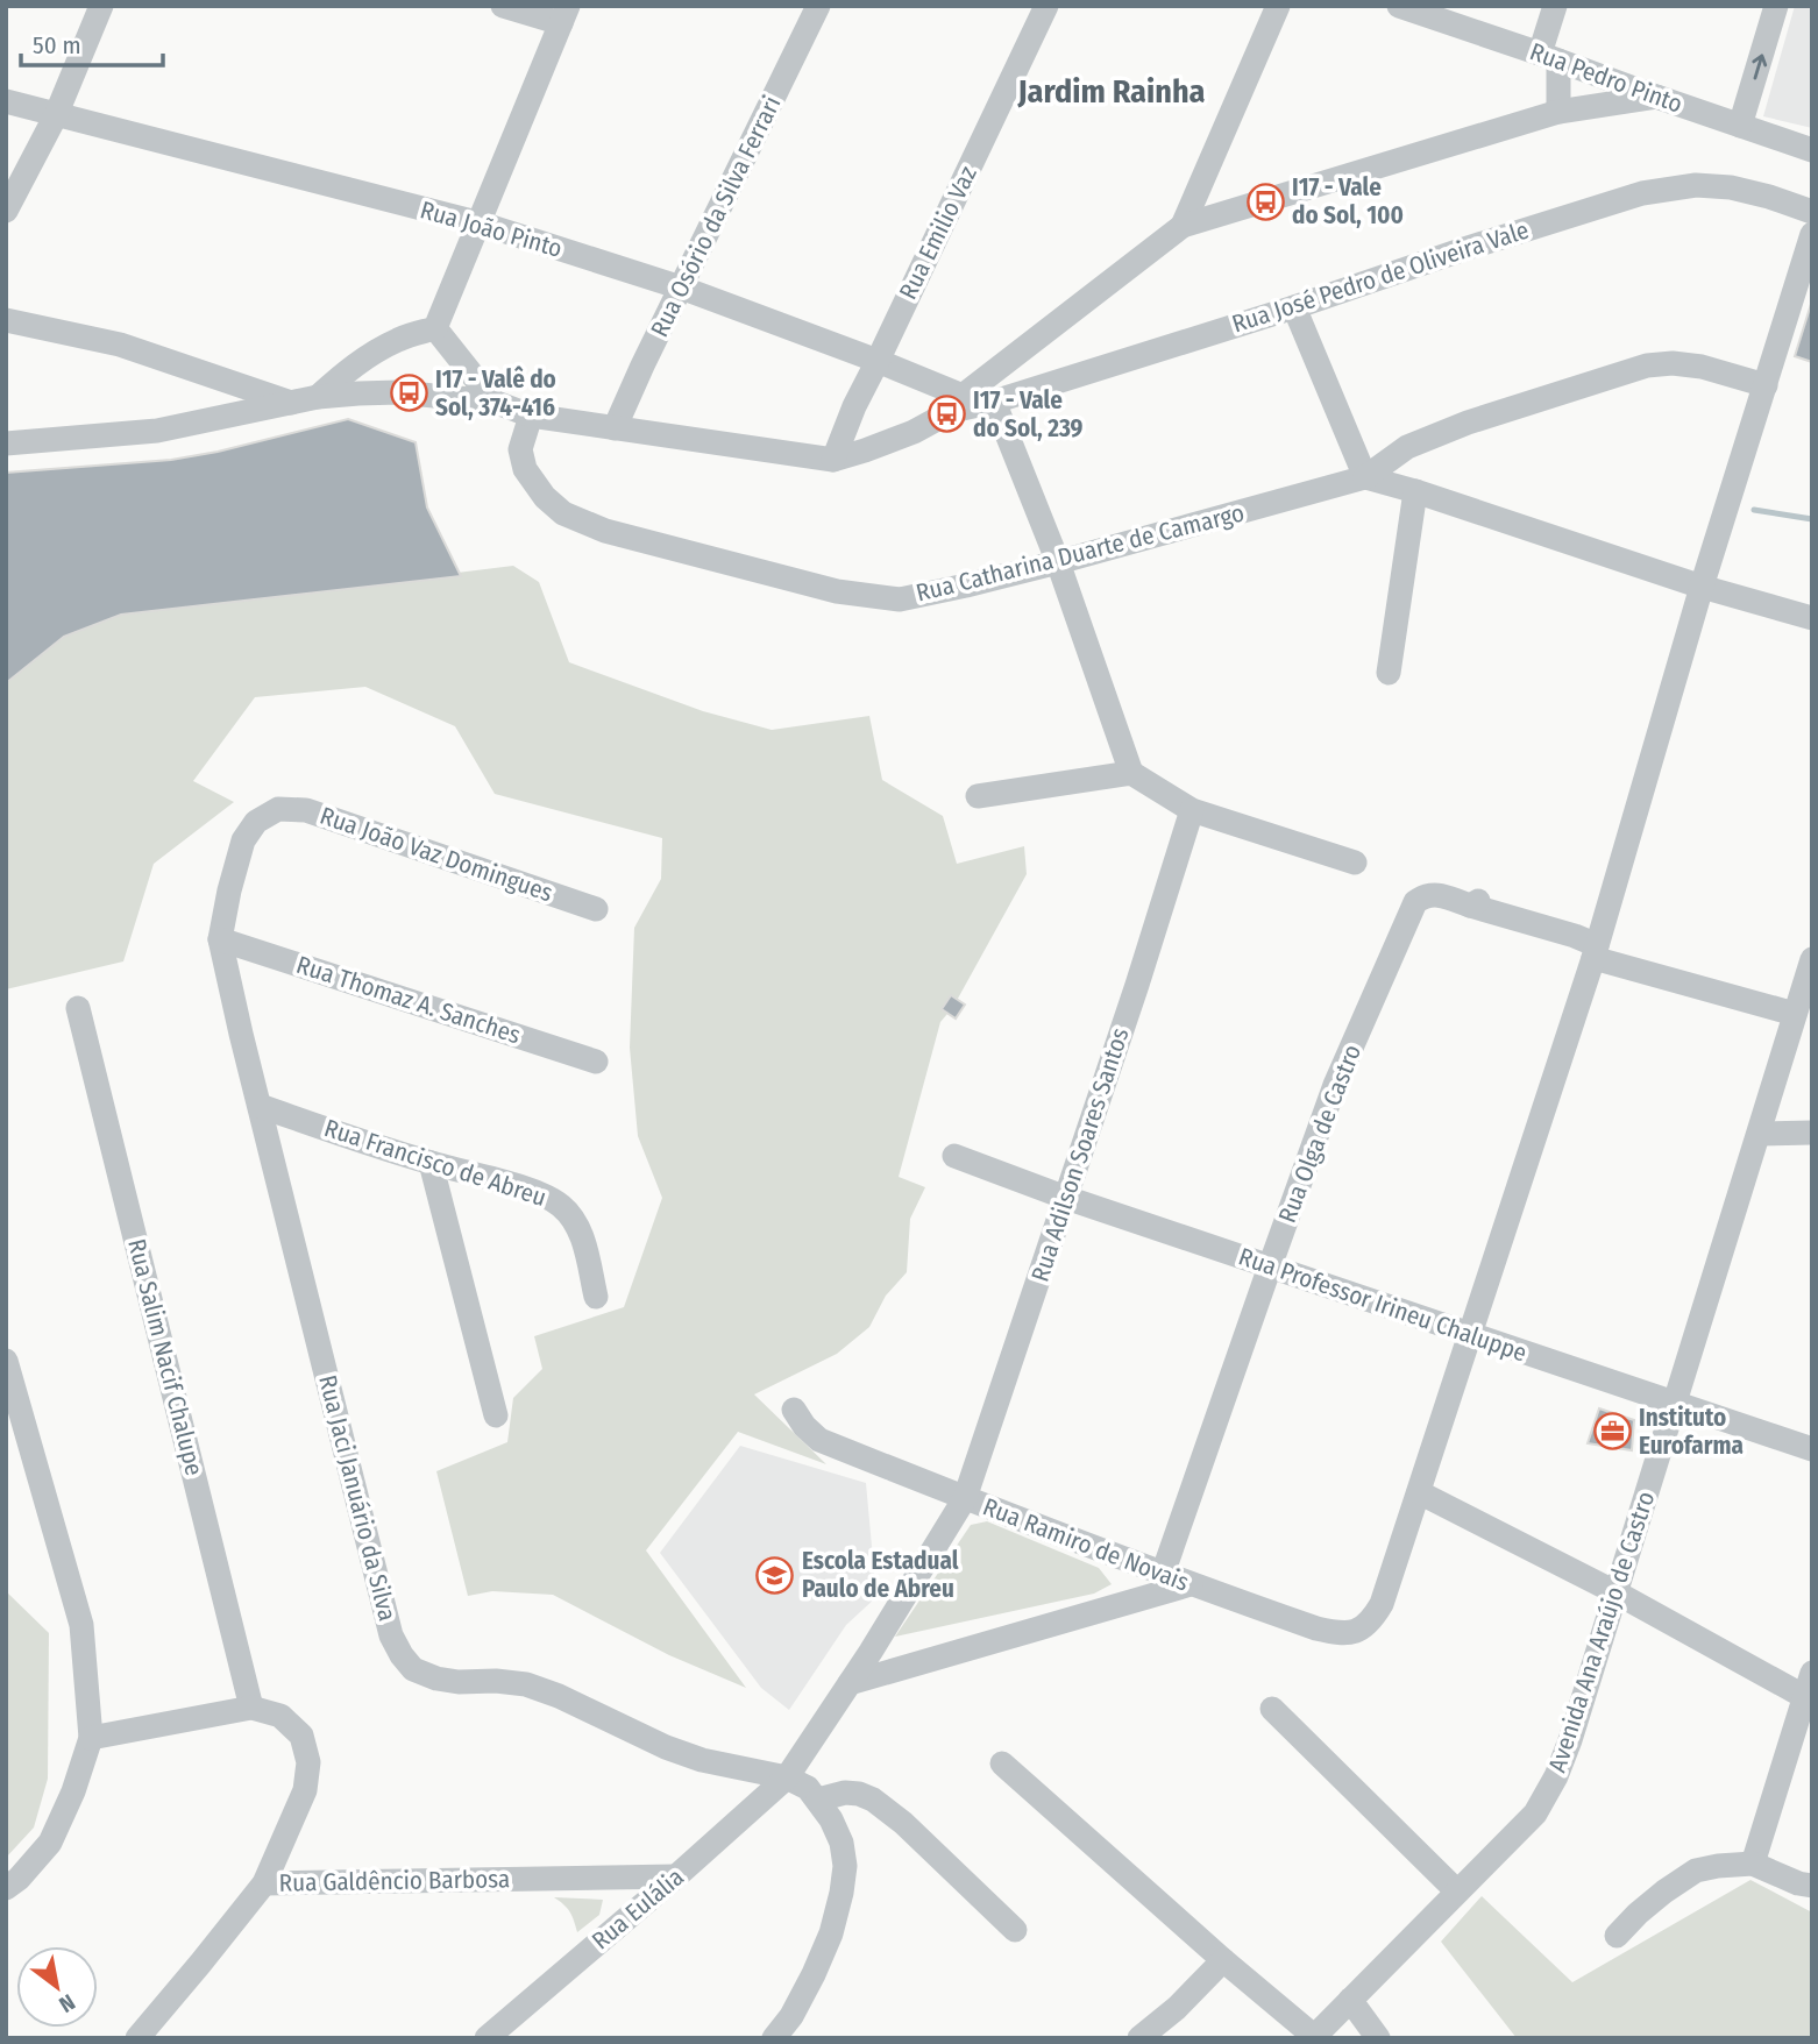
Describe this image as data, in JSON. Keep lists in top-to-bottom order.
{
  "streets": {
    "street": [
      "Rua Pedro Pinto",
      "Rua Osório da Silva Ferrari",
      "Rua João Pinto",
      "Rua Emilio Vaz",
      "Rua José Pedro de Oliveira Vale",
      "Rua Catharina Duarte de Camargo",
      "Rua João Vaz Domingues",
      "Rua Thomaz A. Sanches",
      "Rua Olga de Castro",
      "Rua Adilson Soares Santos",
      "Rua Francisco de Abreu",
      "Rua Professor Irineu Chaluppe",
      "Rua Salim Nacif Chalupe",
      "Rua Jaci Januário da Silva",
      "Rua Ramiro de Novais",
      "Avenida Ana Araújo de Castro",
      "Rua Galdêncio Barbosa",
      "Rua Eulália"
    ]
  },
  "crossings": [
    ["Rua Osório da Silva Ferrari", "Rua João Pinto"],
    ["Rua João Pinto", "Rua Emilio Vaz"],
    ["Rua João Pinto", "Rua José Pedro de Oliveira Vale"],
    ["Rua João Vaz Domingues", "Rua Thomaz A. Sanches"],
    ["Rua João Vaz Domingues", "Rua Jaci Januário da Silva"],
    ["Rua Thomaz A. Sanches", "Rua Jaci Januário da Silva"],
    ["Rua Olga de Castro", "Rua Professor Irineu Chaluppe"],
    ["Rua Olga de Castro", "Rua Ramiro de Novais"],
    ["Rua Adilson Soares Santos", "Rua Professor Irineu Chaluppe"],
    ["Rua Adilson Soares Santos", "Rua Ramiro de Novais"],
    ["Rua Adilson Soares Santos", "Rua Eulália"],
    ["Rua Francisco de Abreu", "Rua Jaci Januário da Silva"],
    ["Rua Professor Irineu Chaluppe", "Avenida Ana Araújo de Castro"],
    ["Rua Jaci Januário da Silva", "Rua Eulália"],
    ["Rua Galdêncio Barbosa", "Rua Eulália"]
  ],
  "districts": ["Jardim Rainha"],
  "places": {
    "bus stop": ["I17 - Vale do Sol, 100", "I17 - Valê do Sol, 374-416", "I17 - Vale do Sol, 239"],
    "office": ["Instituto Eurofarma"],
    "school or university": ["Escola Estadual Paulo de Abreu"]
  },
  "scale_bar": "50 m",
  "north": "bottom right"
}
